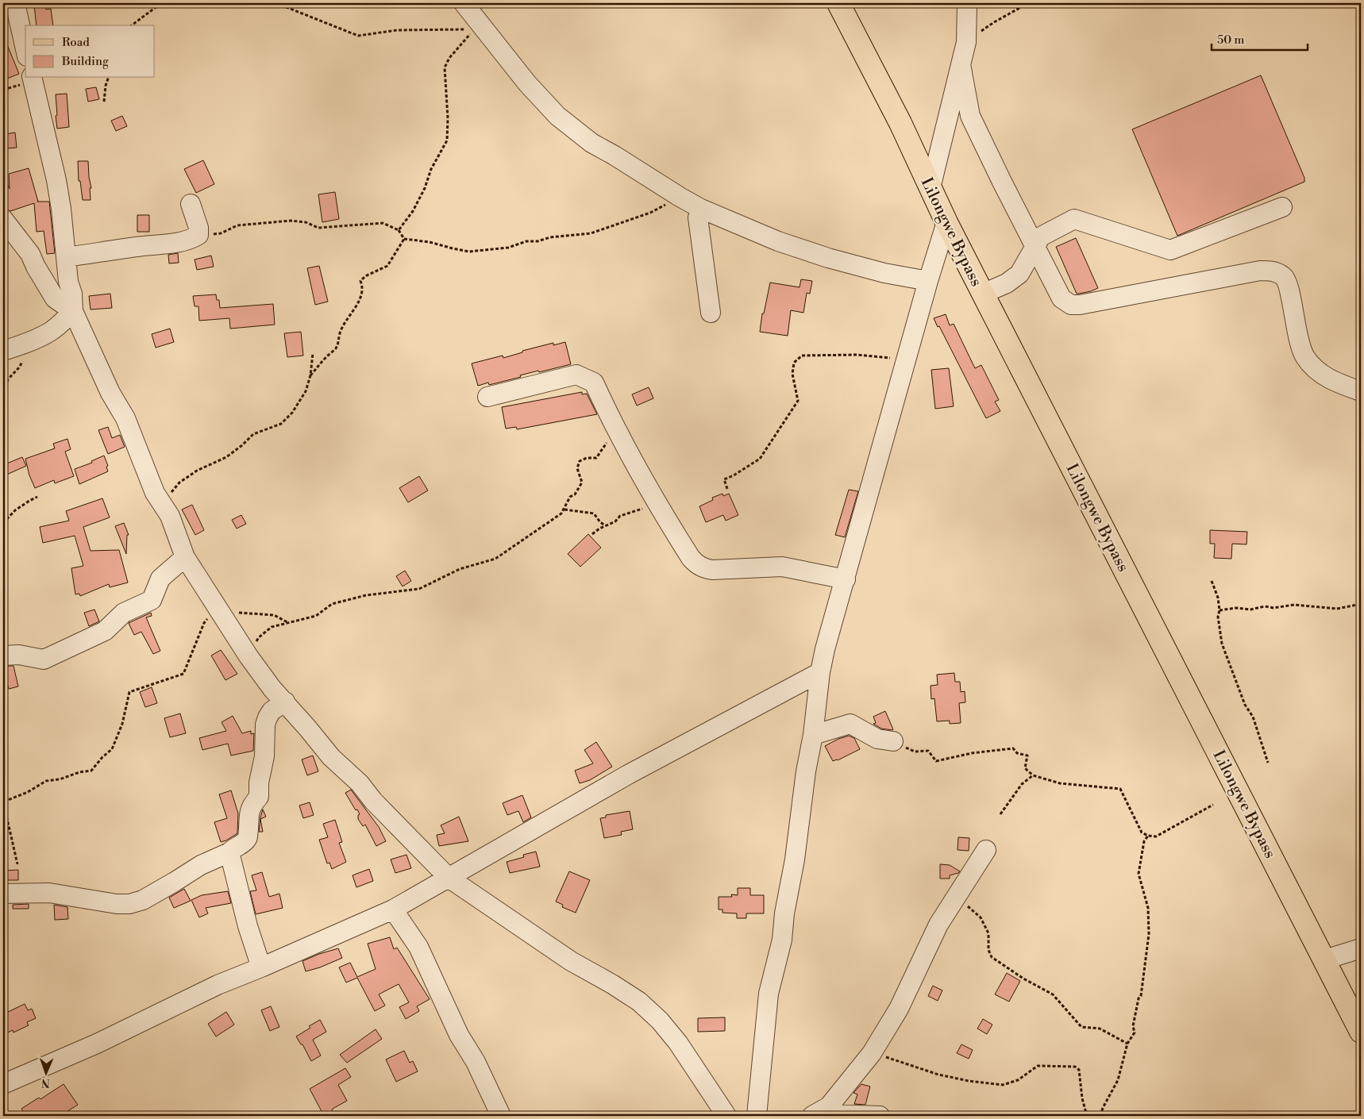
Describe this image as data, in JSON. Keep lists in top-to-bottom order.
{
  "streets": {
    "main road": ["Lilongwe Bypass"]
  },
  "legend": ["Road", "Building"],
  "scale_bar": "50 m",
  "north": "bottom"
}
